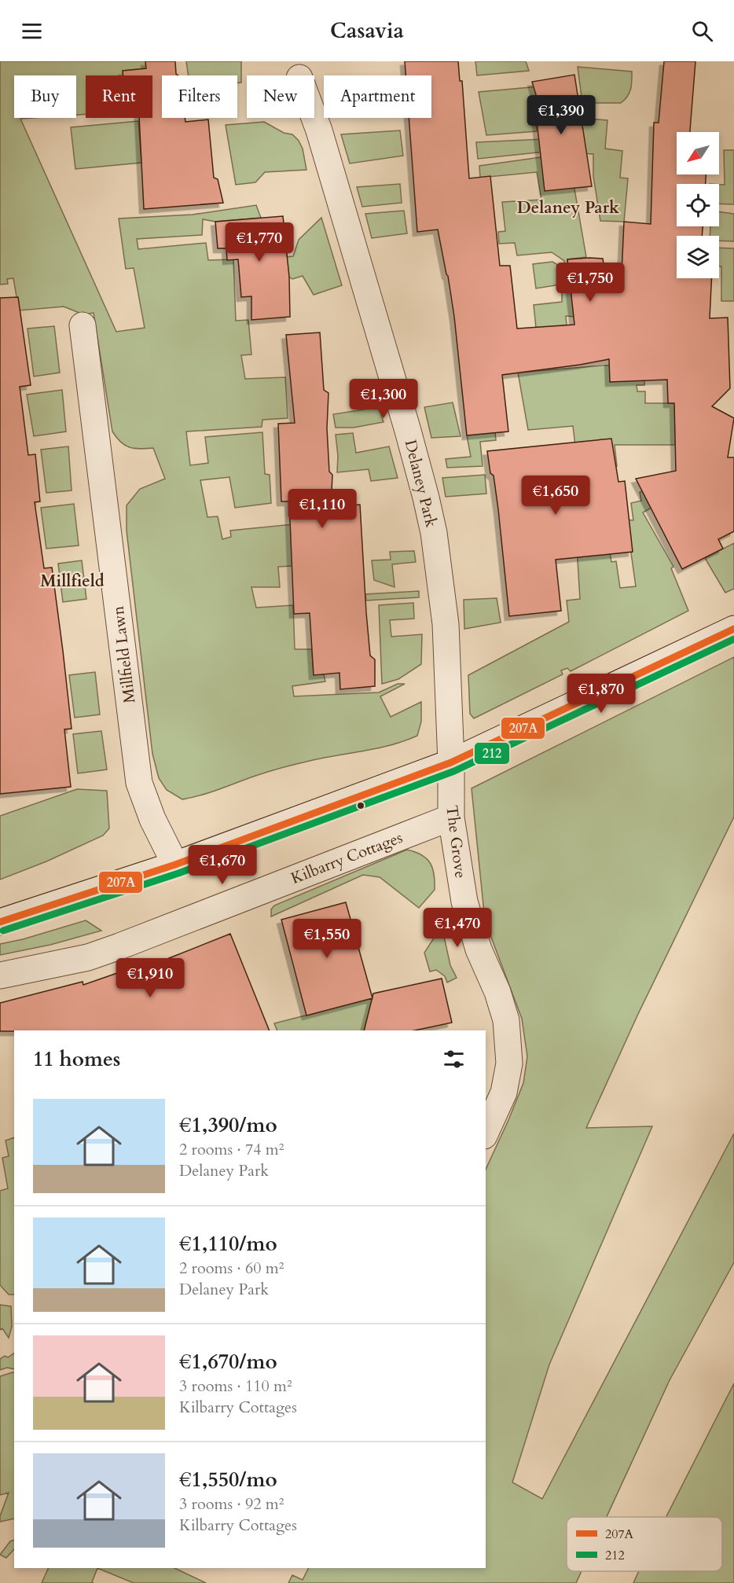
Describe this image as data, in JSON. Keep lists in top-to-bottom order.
{
  "streets": {
    "street": [
      "Delaney Park",
      "Millfield Lawn",
      "The Grove",
      "Kilbarry Cottages"
    ]
  },
  "crossings": [
    ["Delaney Park", "The Grove"],
    ["The Grove", "Kilbarry Cottages"]
  ],
  "districts": ["Delaney Park", "Millfield"],
  "lines": ["transit line 207A", "transit line 212"],
  "legend": ["207A", "212"],
  "north": "bottom left",
  "page": {
    "header": "Casavia",
    "chip": [
      "Buy",
      "Rent",
      "Filters",
      "New",
      "Apartment"
    ],
    "price": [
      "€1,390",
      "€1,770",
      "€1,750",
      "€1,300",
      "€1,650",
      "€1,110",
      "€1,870",
      "€1,670",
      "€1,470",
      "€1,550",
      "€1,910"
    ],
    "heading": "11 homes",
    "list": [
      {
        "name": "€1,390/mo",
        "note": "2 rooms · 74 m² · Delaney Park"
      },
      {
        "name": "€1,110/mo",
        "note": "2 rooms · 60 m² · Delaney Park"
      },
      {
        "name": "€1,670/mo",
        "note": "3 rooms · 110 m² · Kilbarry Cottages"
      },
      {
        "name": "€1,550/mo",
        "note": "3 rooms · 92 m² · Kilbarry Cottages"
      }
    ]
  }
}
